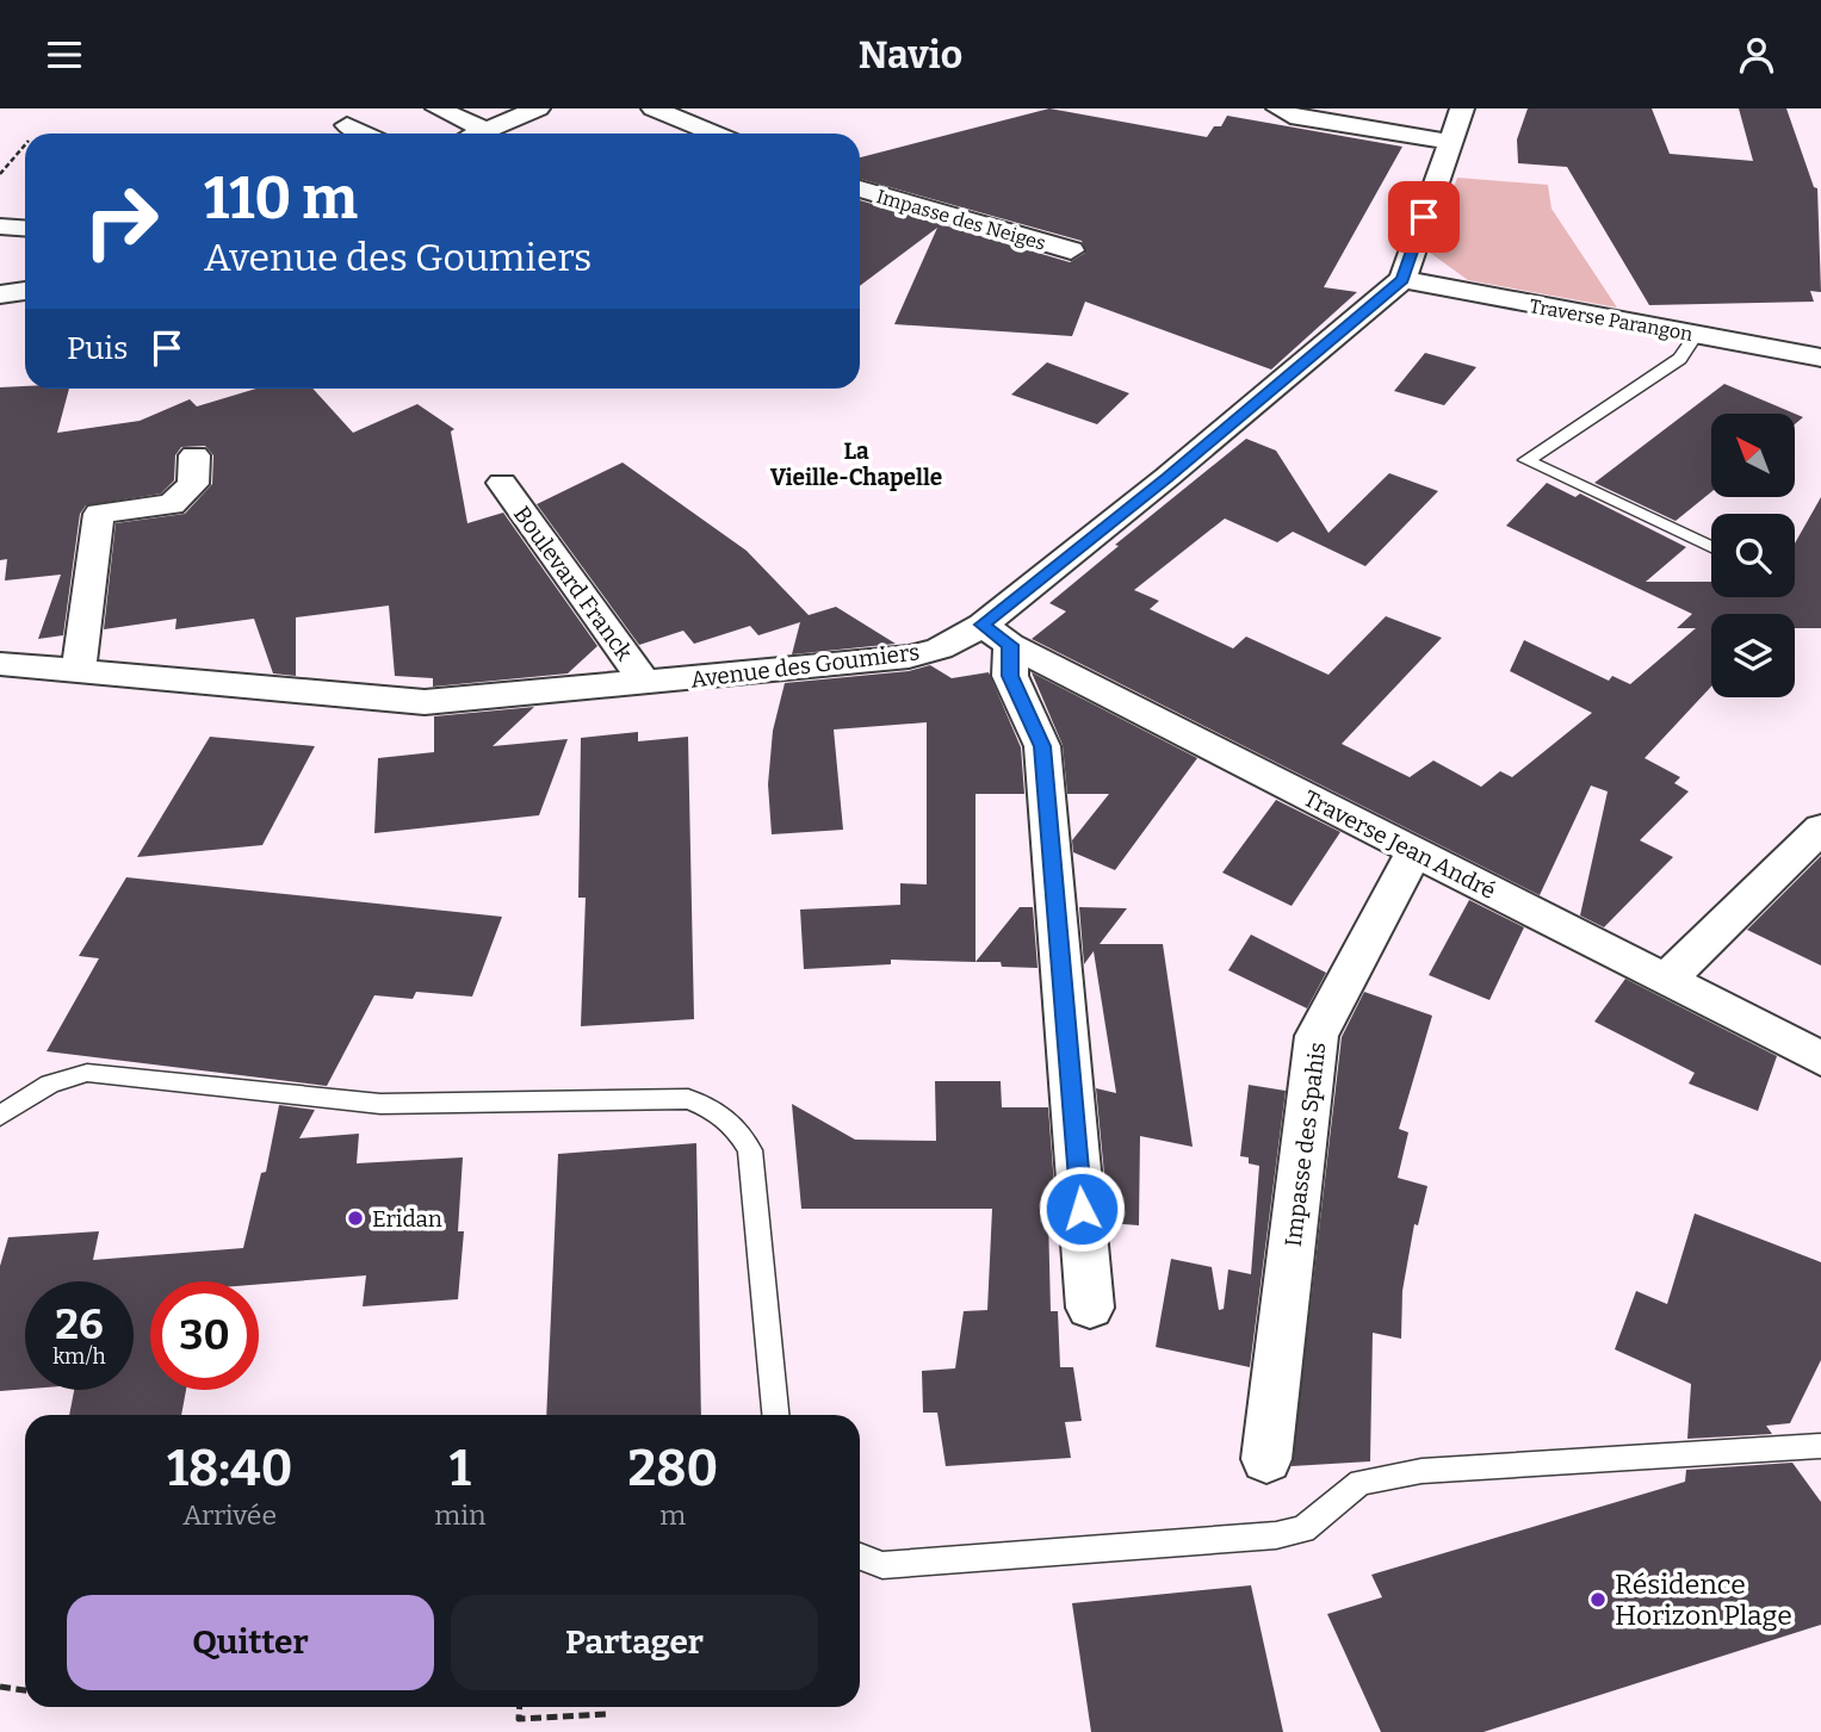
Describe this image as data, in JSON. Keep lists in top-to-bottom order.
{
  "streets": {
    "street": [
      "Impasse des Neiges",
      "Traverse Parangon",
      "Boulevard Franck",
      "Avenue des Goumiers",
      "Traverse Jean André",
      "Impasse des Spahis"
    ]
  },
  "crossings": [
    ["Traverse Parangon", "Avenue des Goumiers"],
    ["Boulevard Franck", "Avenue des Goumiers"],
    ["Avenue des Goumiers", "Traverse Jean André"],
    ["Traverse Jean André", "Impasse des Spahis"]
  ],
  "districts": ["La Vieille-Chapelle"],
  "places": ["Eridan", "Résidence Horizon Plage"],
  "north": "top left",
  "page": {
    "header": "Navio",
    "turn": ["110 m", "Avenue des Goumiers"],
    "then": "Puis",
    "speed": "26 km/h",
    "limit": "30",
    "eta": [
      "18:40",
      "Arrivée",
      "1",
      "min",
      "280",
      "m"
    ],
    "buttons": ["Quitter", "Partager"]
  }
}
